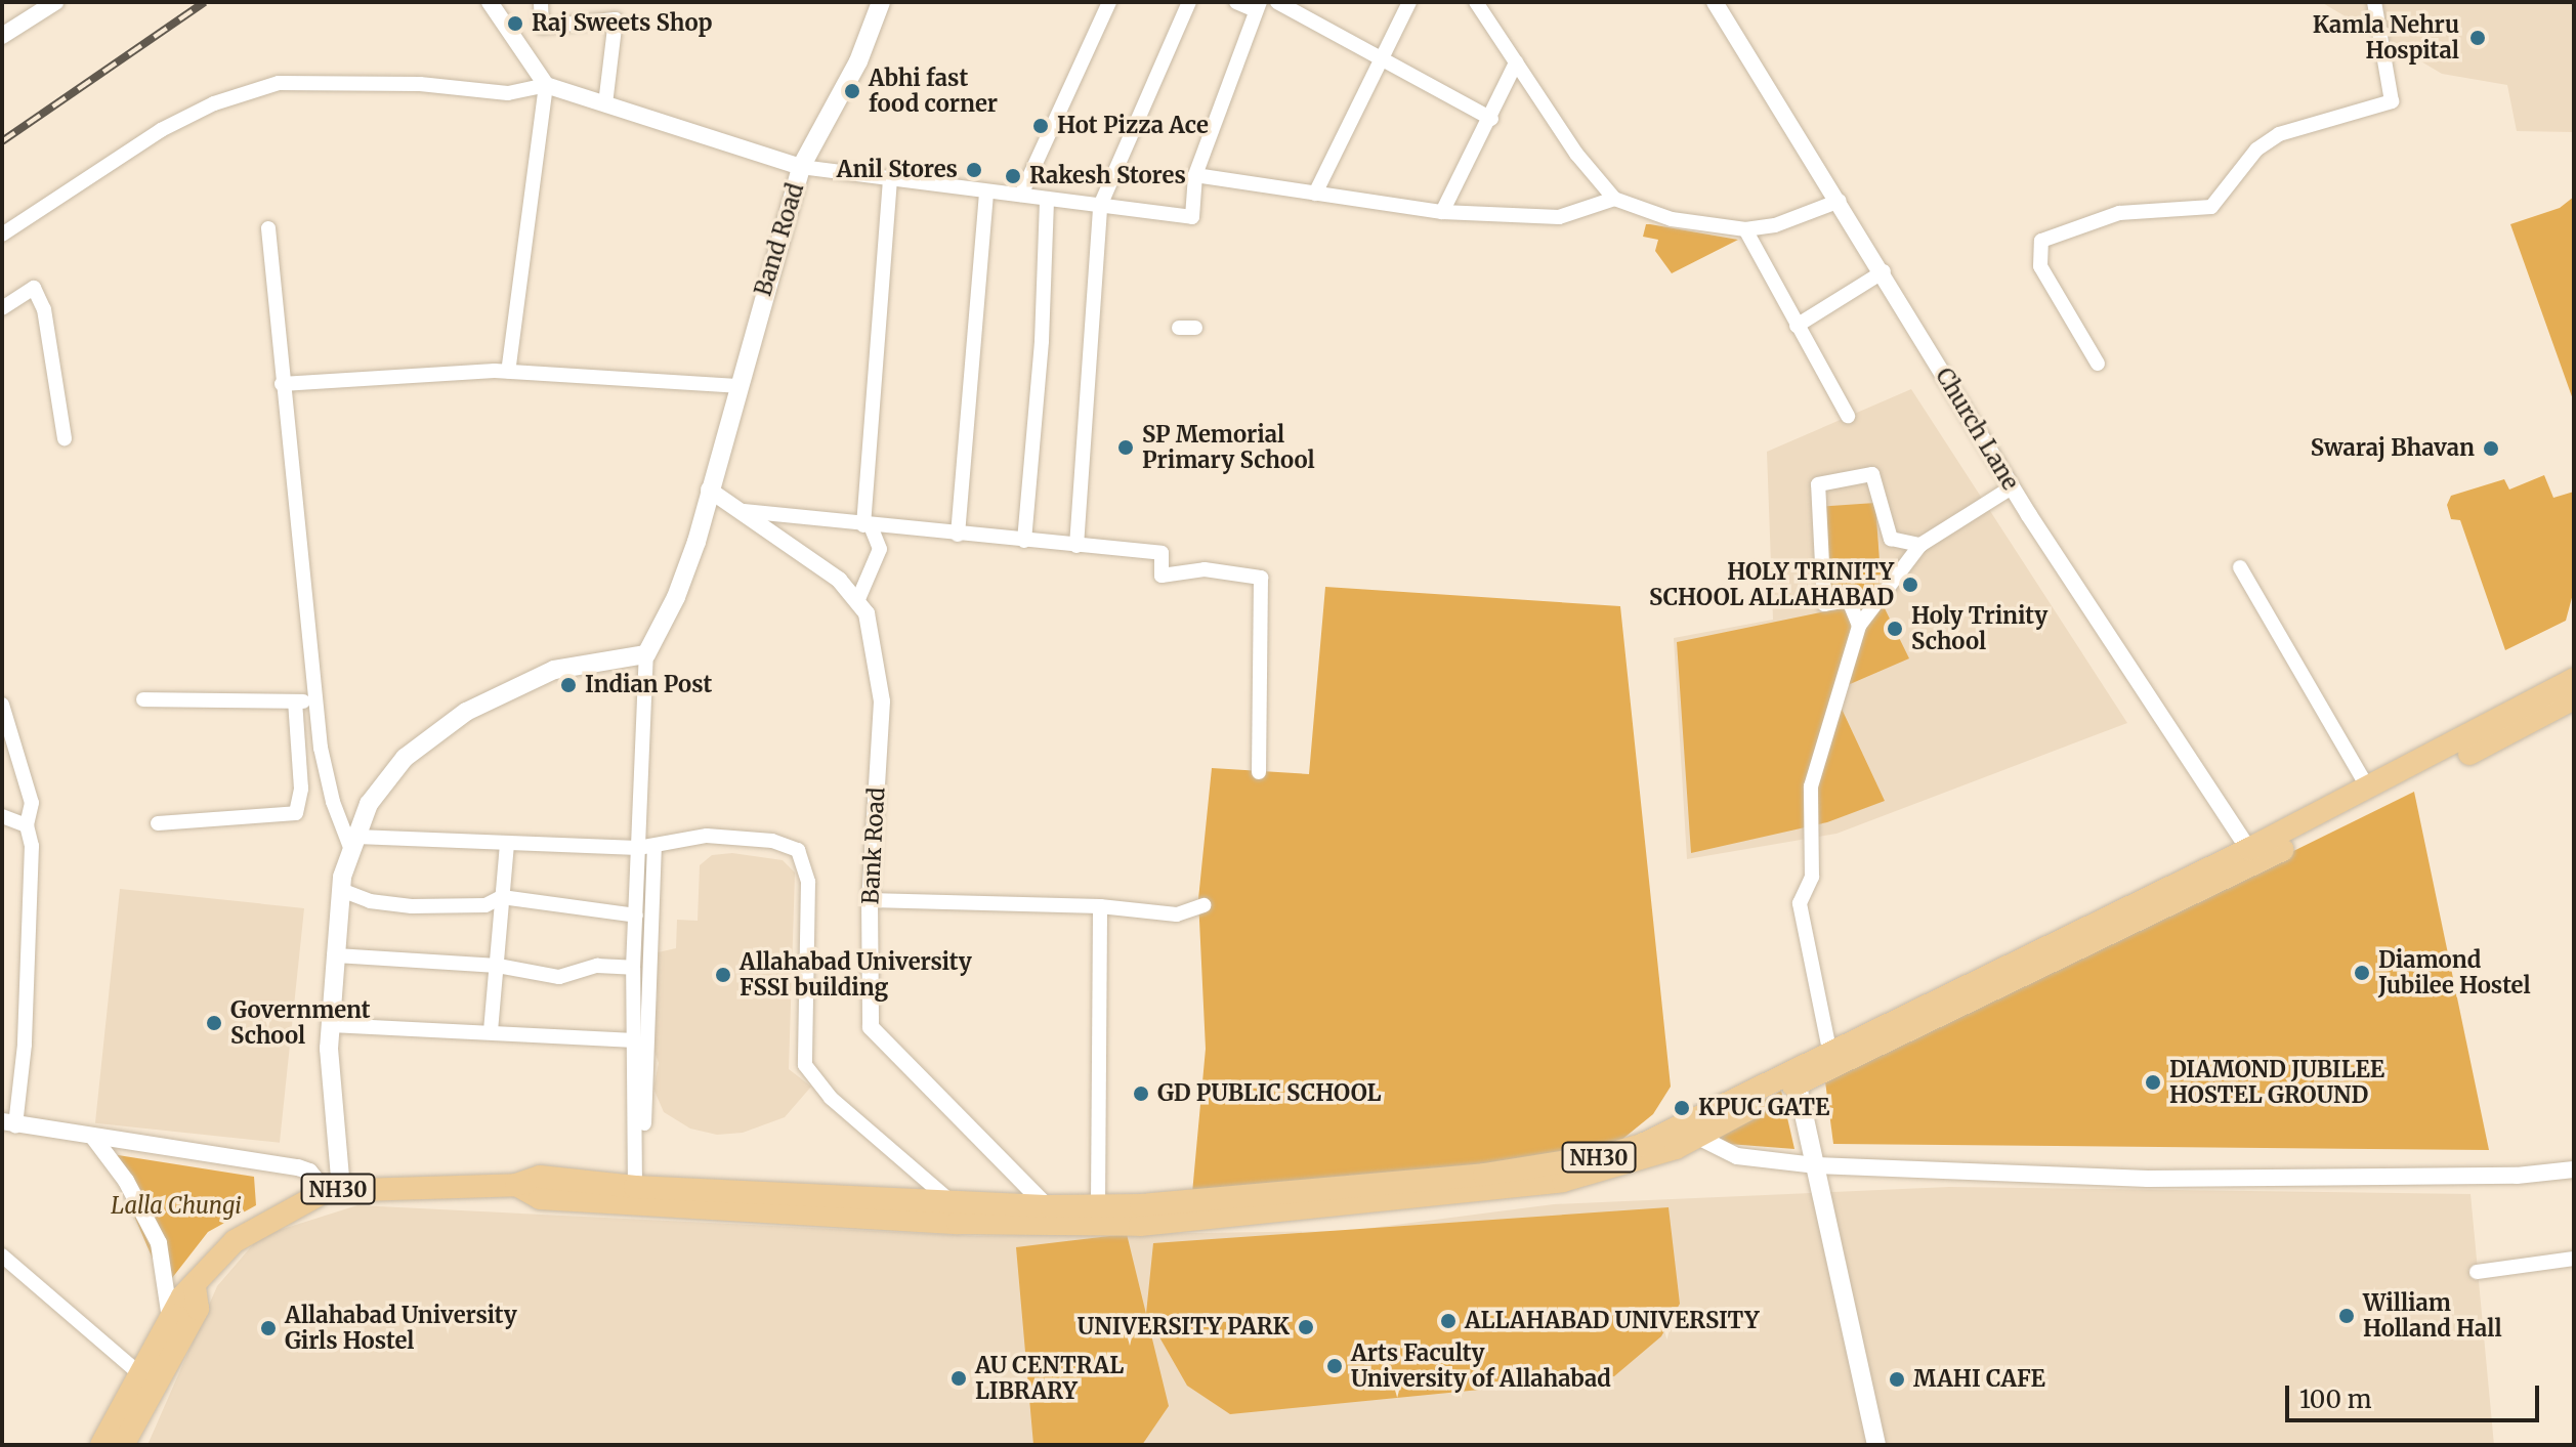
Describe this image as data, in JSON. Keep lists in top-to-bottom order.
{
  "streets": {
    "highway": ["NH30"],
    "main road": ["Band Road"],
    "street": ["Church Lane", "Bank Road"]
  },
  "crossings": [
    ["Church Lane", "NH30"],
    ["Bank Road", "NH30"]
  ],
  "parks": ["Lalla Chungi"],
  "places": [
    "Raj Sweets Shop",
    "Kamla Nehru Hospital",
    "Abhi fast food corner",
    "Hot Pizza Ace",
    "Anil Stores",
    "Rakesh Stores",
    "SP Memorial Primary School",
    "Swaraj Bhavan",
    "HOLY TRINITY SCHOOL ALLAHABAD",
    "Holy Trinity School",
    "Indian Post",
    "Diamond Jubilee Hostel",
    "Allahabad University FSSI building",
    "Government School",
    "DIAMOND JUBILEE HOSTEL GROUND",
    "GD PUBLIC SCHOOL",
    "KPUC GATE",
    "William Holland Hall",
    "ALLAHABAD UNIVERSITY",
    "UNIVERSITY PARK",
    "Allahabad University Girls Hostel",
    "Arts Faculty University of Allahabad",
    "AU CENTRAL LIBRARY",
    "MAHI CAFE"
  ],
  "scale_bar": "100 m"
}
